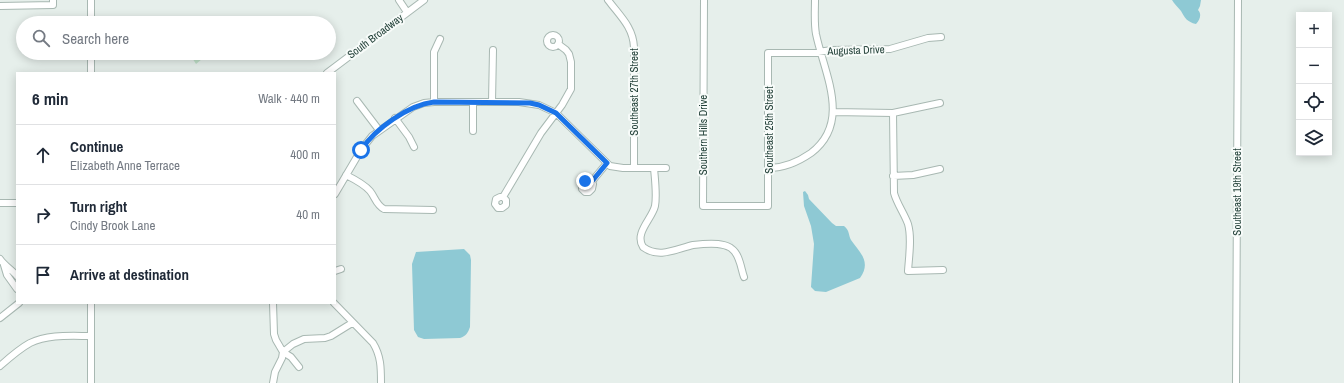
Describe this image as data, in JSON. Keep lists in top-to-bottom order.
{
  "streets": {
    "street": [
      "South Broadway",
      "Augusta Drive",
      "Southeast 27th Street",
      "Southeast 25th Street",
      "Southern Hills Drive",
      "Southeast 19th Street"
    ]
  },
  "crossings": [
    ["Augusta Drive", "Southeast 25th Street"],
    ["Southeast 25th Street", "Southern Hills Drive"]
  ],
  "page": {
    "map_buttons": ["+", "−"],
    "search": "Search here",
    "heading": ["6 min", "Walk · 440 m"],
    "list": [
      ["Continue", "Elizabeth Anne Terrace", "400 m"],
      ["Turn right", "Cindy Brook Lane", "40 m"],
      "Arrive at destination"
    ]
  }
}
